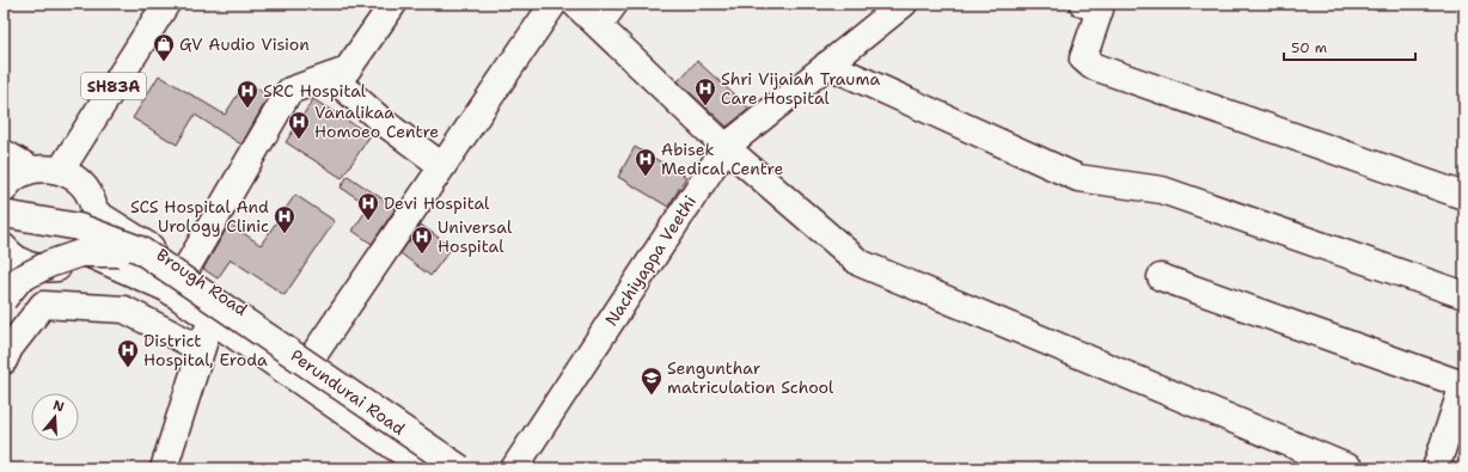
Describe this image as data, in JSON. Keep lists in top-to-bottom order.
{
  "streets": {
    "street": [
      "SH83A",
      "Nachiyappa Veethi",
      "Brough Road",
      "Perundurai Road"
    ]
  },
  "places": {
    "shop": ["GV Audio Vision"],
    "hospital": [
      "Shri Vijaiah Trauma Care Hospital",
      "SRC Hospital",
      "Vanalikaa Homoeo Centre",
      "Abisek Medical Centre",
      "Devi Hospital",
      "SCS Hospital And Urology Clinic",
      "Universal Hospital",
      "District Hospital, Eroda"
    ],
    "school or university": ["Sengunthar matriculation School"]
  },
  "scale_bar": "50 m",
  "north": "top"
}
